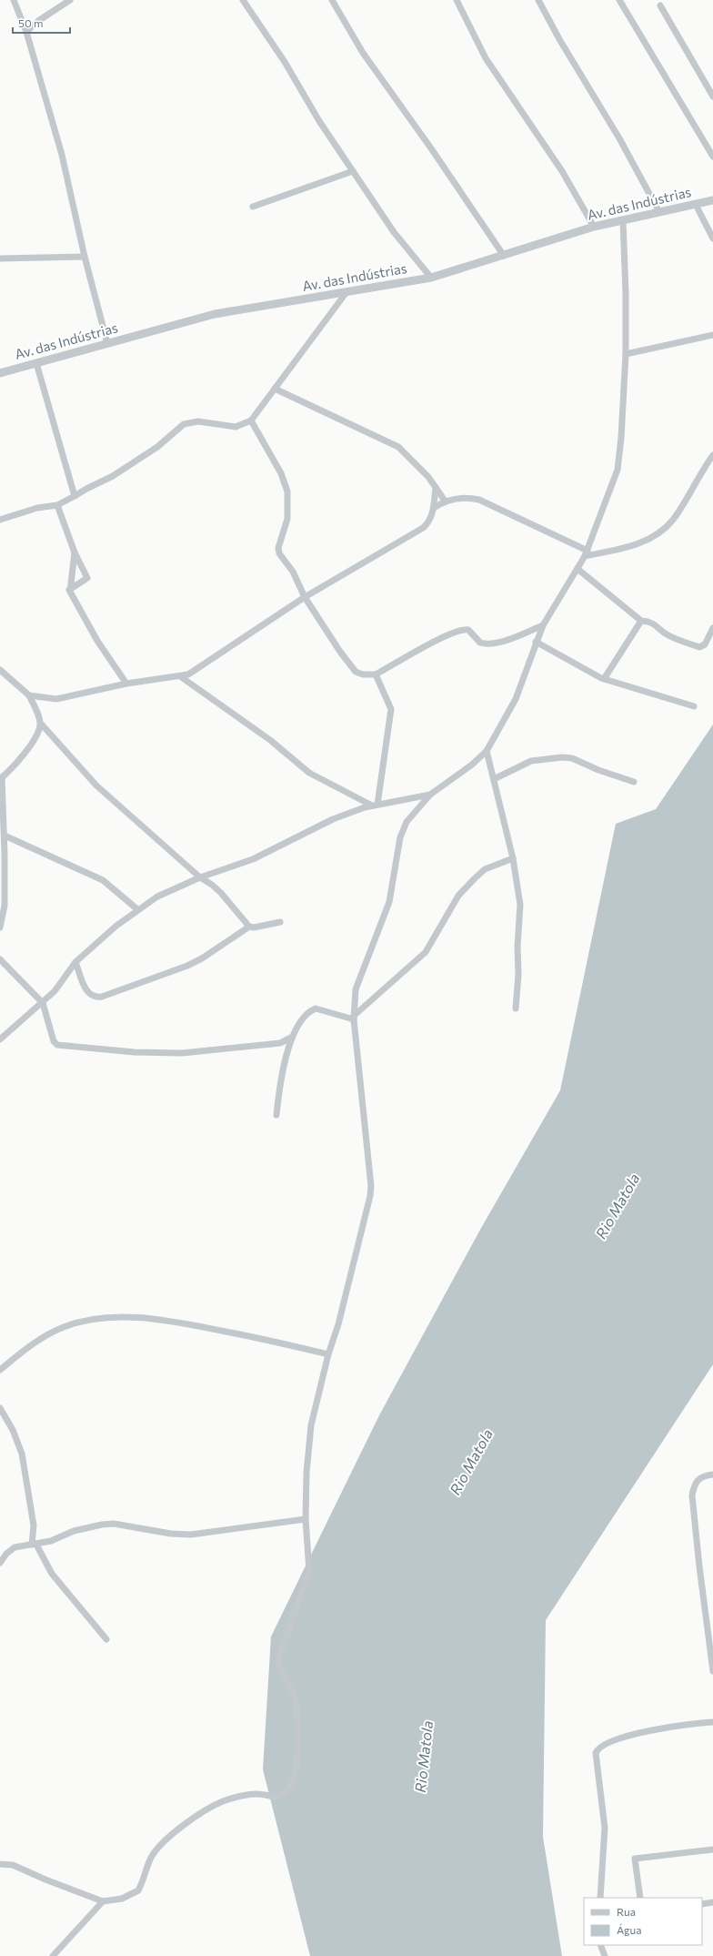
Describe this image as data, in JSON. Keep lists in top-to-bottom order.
{
  "streets": {
    "street": ["Av. das Indústrias"]
  },
  "water": ["Rio Matola"],
  "legend": ["Rua", "Água"],
  "scale_bar": "50 m"
}
